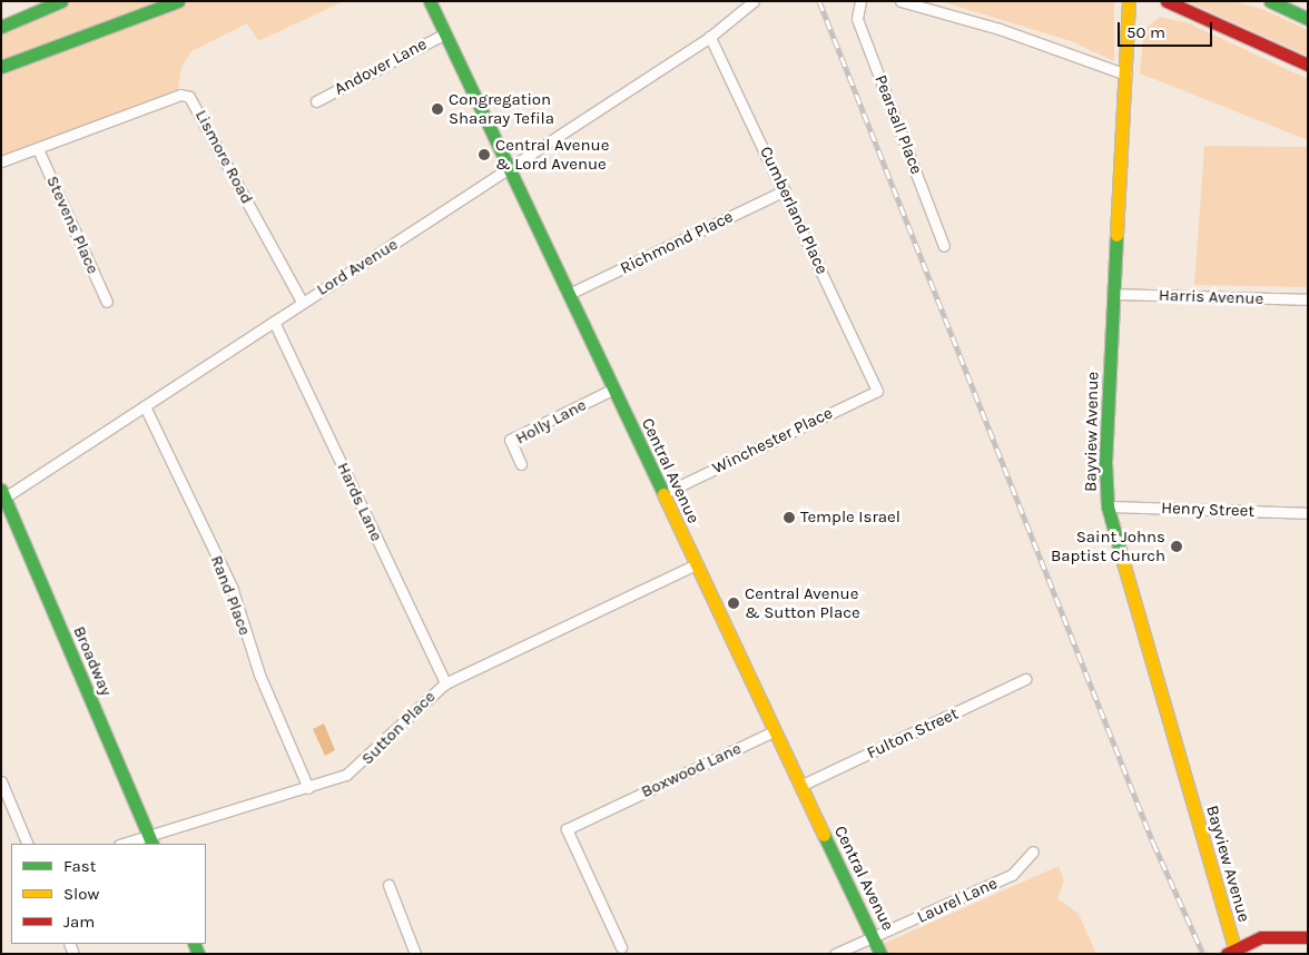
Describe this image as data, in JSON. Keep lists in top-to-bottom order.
{
  "streets": {
    "main road": ["Bayview Avenue", "Central Avenue", "Broadway"],
    "street": [
      "Andover Lane",
      "Pearsall Place",
      "Lismore Road",
      "Cumberland Place",
      "Stevens Place",
      "Richmond Place",
      "Lord Avenue",
      "Harris Avenue",
      "Holly Lane",
      "Winchester Place",
      "Hards Lane",
      "Henry Street",
      "Rand Place",
      "Sutton Place",
      "Fulton Street",
      "Boxwood Lane",
      "Laurel Lane"
    ]
  },
  "crossings": [
    ["Andover Lane", "Central Avenue"],
    ["Lismore Road", "Stevens Place"],
    ["Lismore Road", "Lord Avenue"],
    ["Cumberland Place", "Richmond Place"],
    ["Cumberland Place", "Lord Avenue"],
    ["Cumberland Place", "Winchester Place"],
    ["Richmond Place", "Central Avenue"],
    ["Lord Avenue", "Central Avenue"],
    ["Lord Avenue", "Hards Lane"],
    ["Lord Avenue", "Rand Place"],
    ["Lord Avenue", "Broadway"],
    ["Harris Avenue", "Bayview Avenue"],
    ["Holly Lane", "Central Avenue"],
    ["Bayview Avenue", "Henry Street"],
    ["Winchester Place", "Central Avenue"],
    ["Central Avenue", "Sutton Place"],
    ["Central Avenue", "Fulton Street"],
    ["Central Avenue", "Boxwood Lane"],
    ["Central Avenue", "Laurel Lane"],
    ["Hards Lane", "Sutton Place"],
    ["Rand Place", "Sutton Place"],
    ["Broadway", "Sutton Place"]
  ],
  "places": [
    "Congregation Shaaray Tefila",
    "Central Avenue & Lord Avenue",
    "Temple Israel",
    "Saint Johns Baptist Church",
    "Central Avenue & Sutton Place"
  ],
  "legend": ["Fast", "Slow", "Jam"],
  "scale_bar": "50 m"
}
